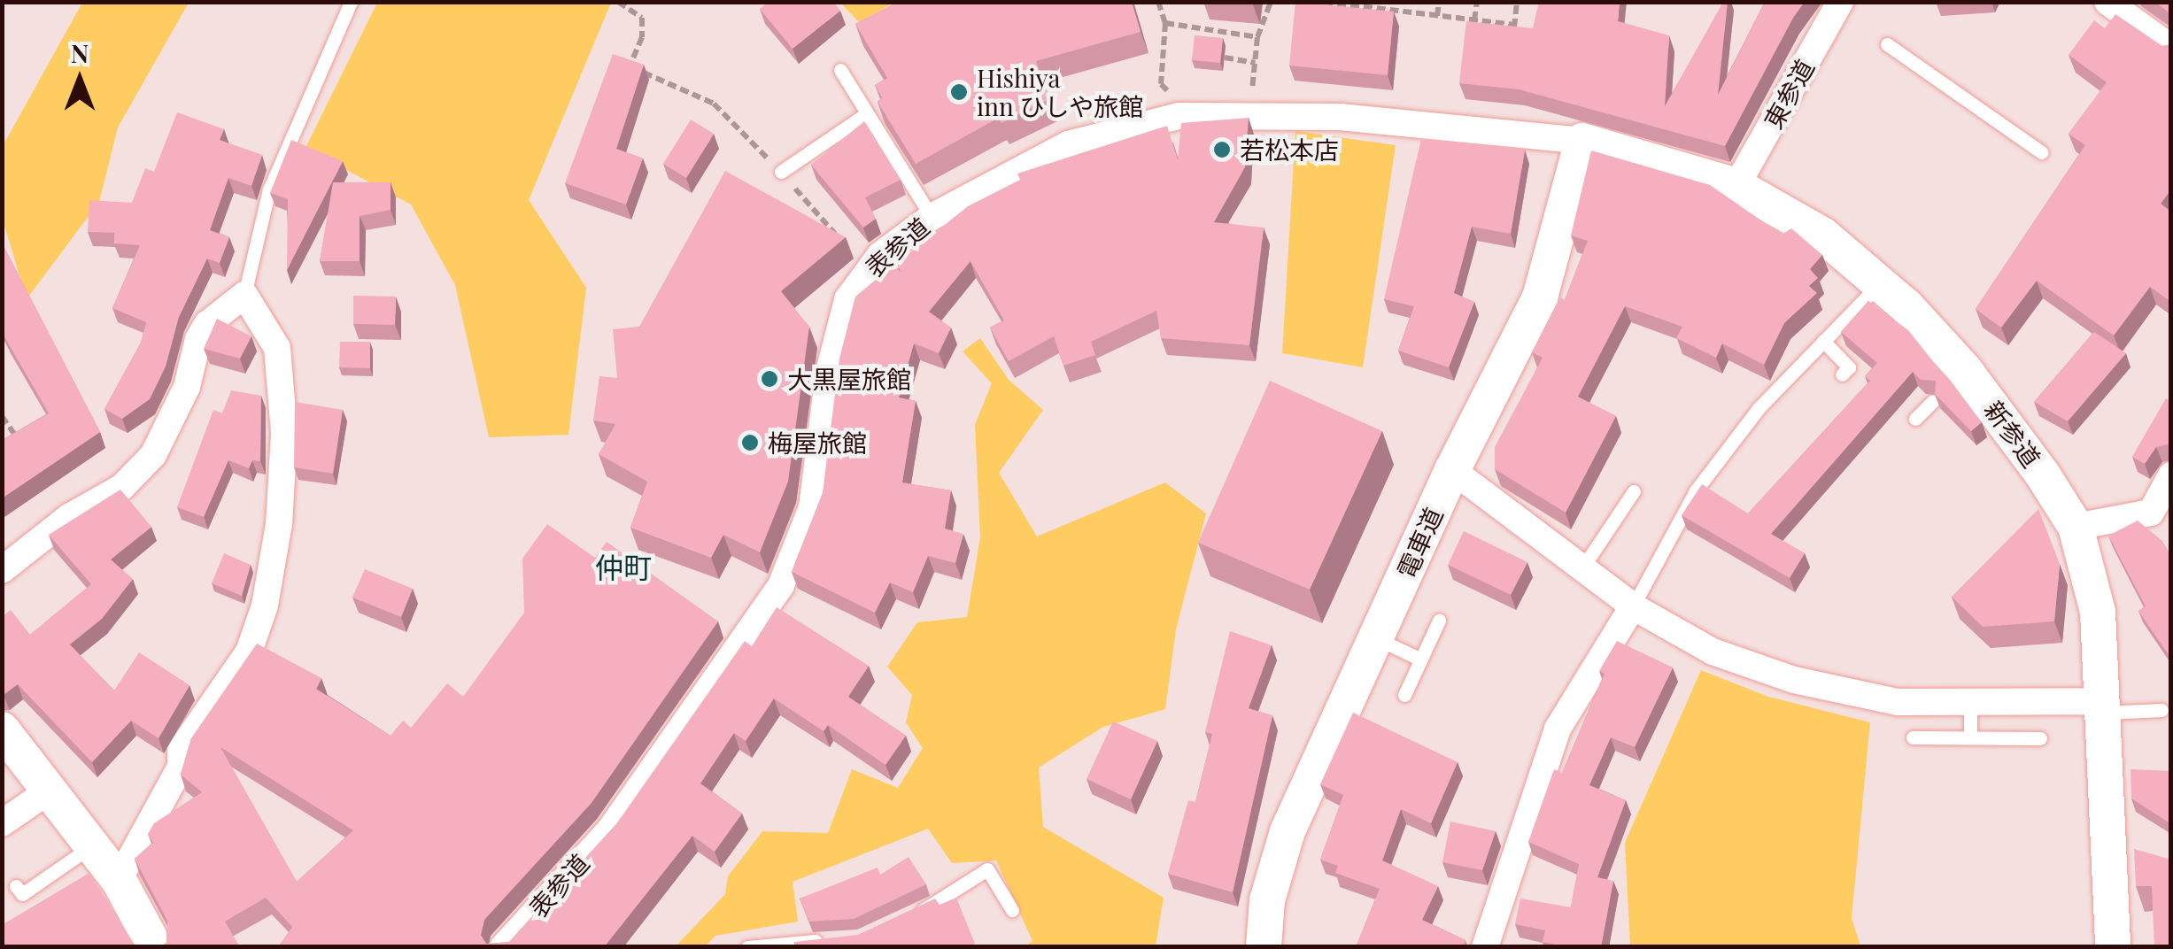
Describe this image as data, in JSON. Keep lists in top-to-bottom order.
{
  "streets": {
    "street": [
      "東参道",
      "表参道",
      "新参道",
      "電車道"
    ]
  },
  "crossings": [
    ["東参道", "新参道"],
    ["表参道", "新参道"],
    ["表参道", "電車道"],
    ["新参道", "電車道"]
  ],
  "districts": ["仲町"],
  "places": [
    "Hishiya inn ひしや旅館",
    "若松本店",
    "大黒屋旅館",
    "梅屋旅館"
  ],
  "north": "top"
}
